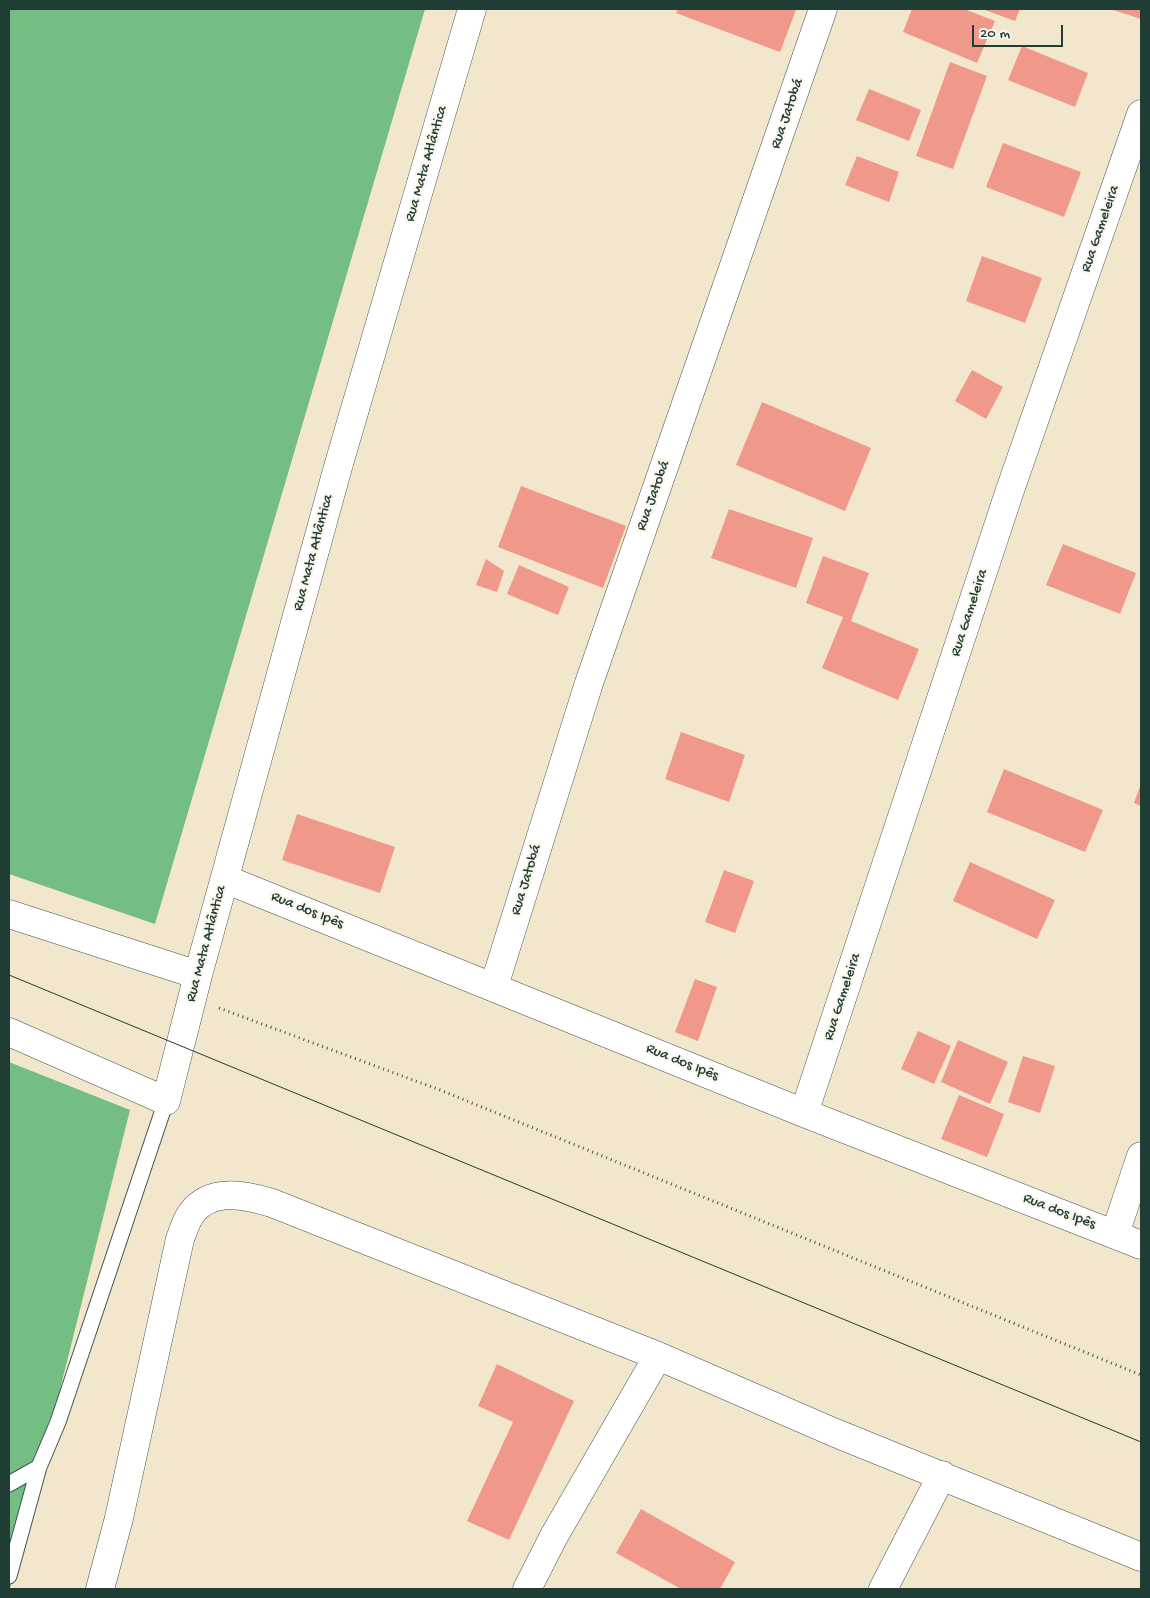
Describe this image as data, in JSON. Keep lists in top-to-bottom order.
{
  "streets": {
    "street": [
      "Rua Jatobá",
      "Rua Mata Atlântica",
      "Rua Gameleira",
      "Rua dos Ipês"
    ]
  },
  "crossings": [
    ["Rua Jatobá", "Rua dos Ipês"],
    ["Rua Mata Atlântica", "Rua dos Ipês"],
    ["Rua Gameleira", "Rua dos Ipês"]
  ],
  "scale_bar": "20 m"
}
